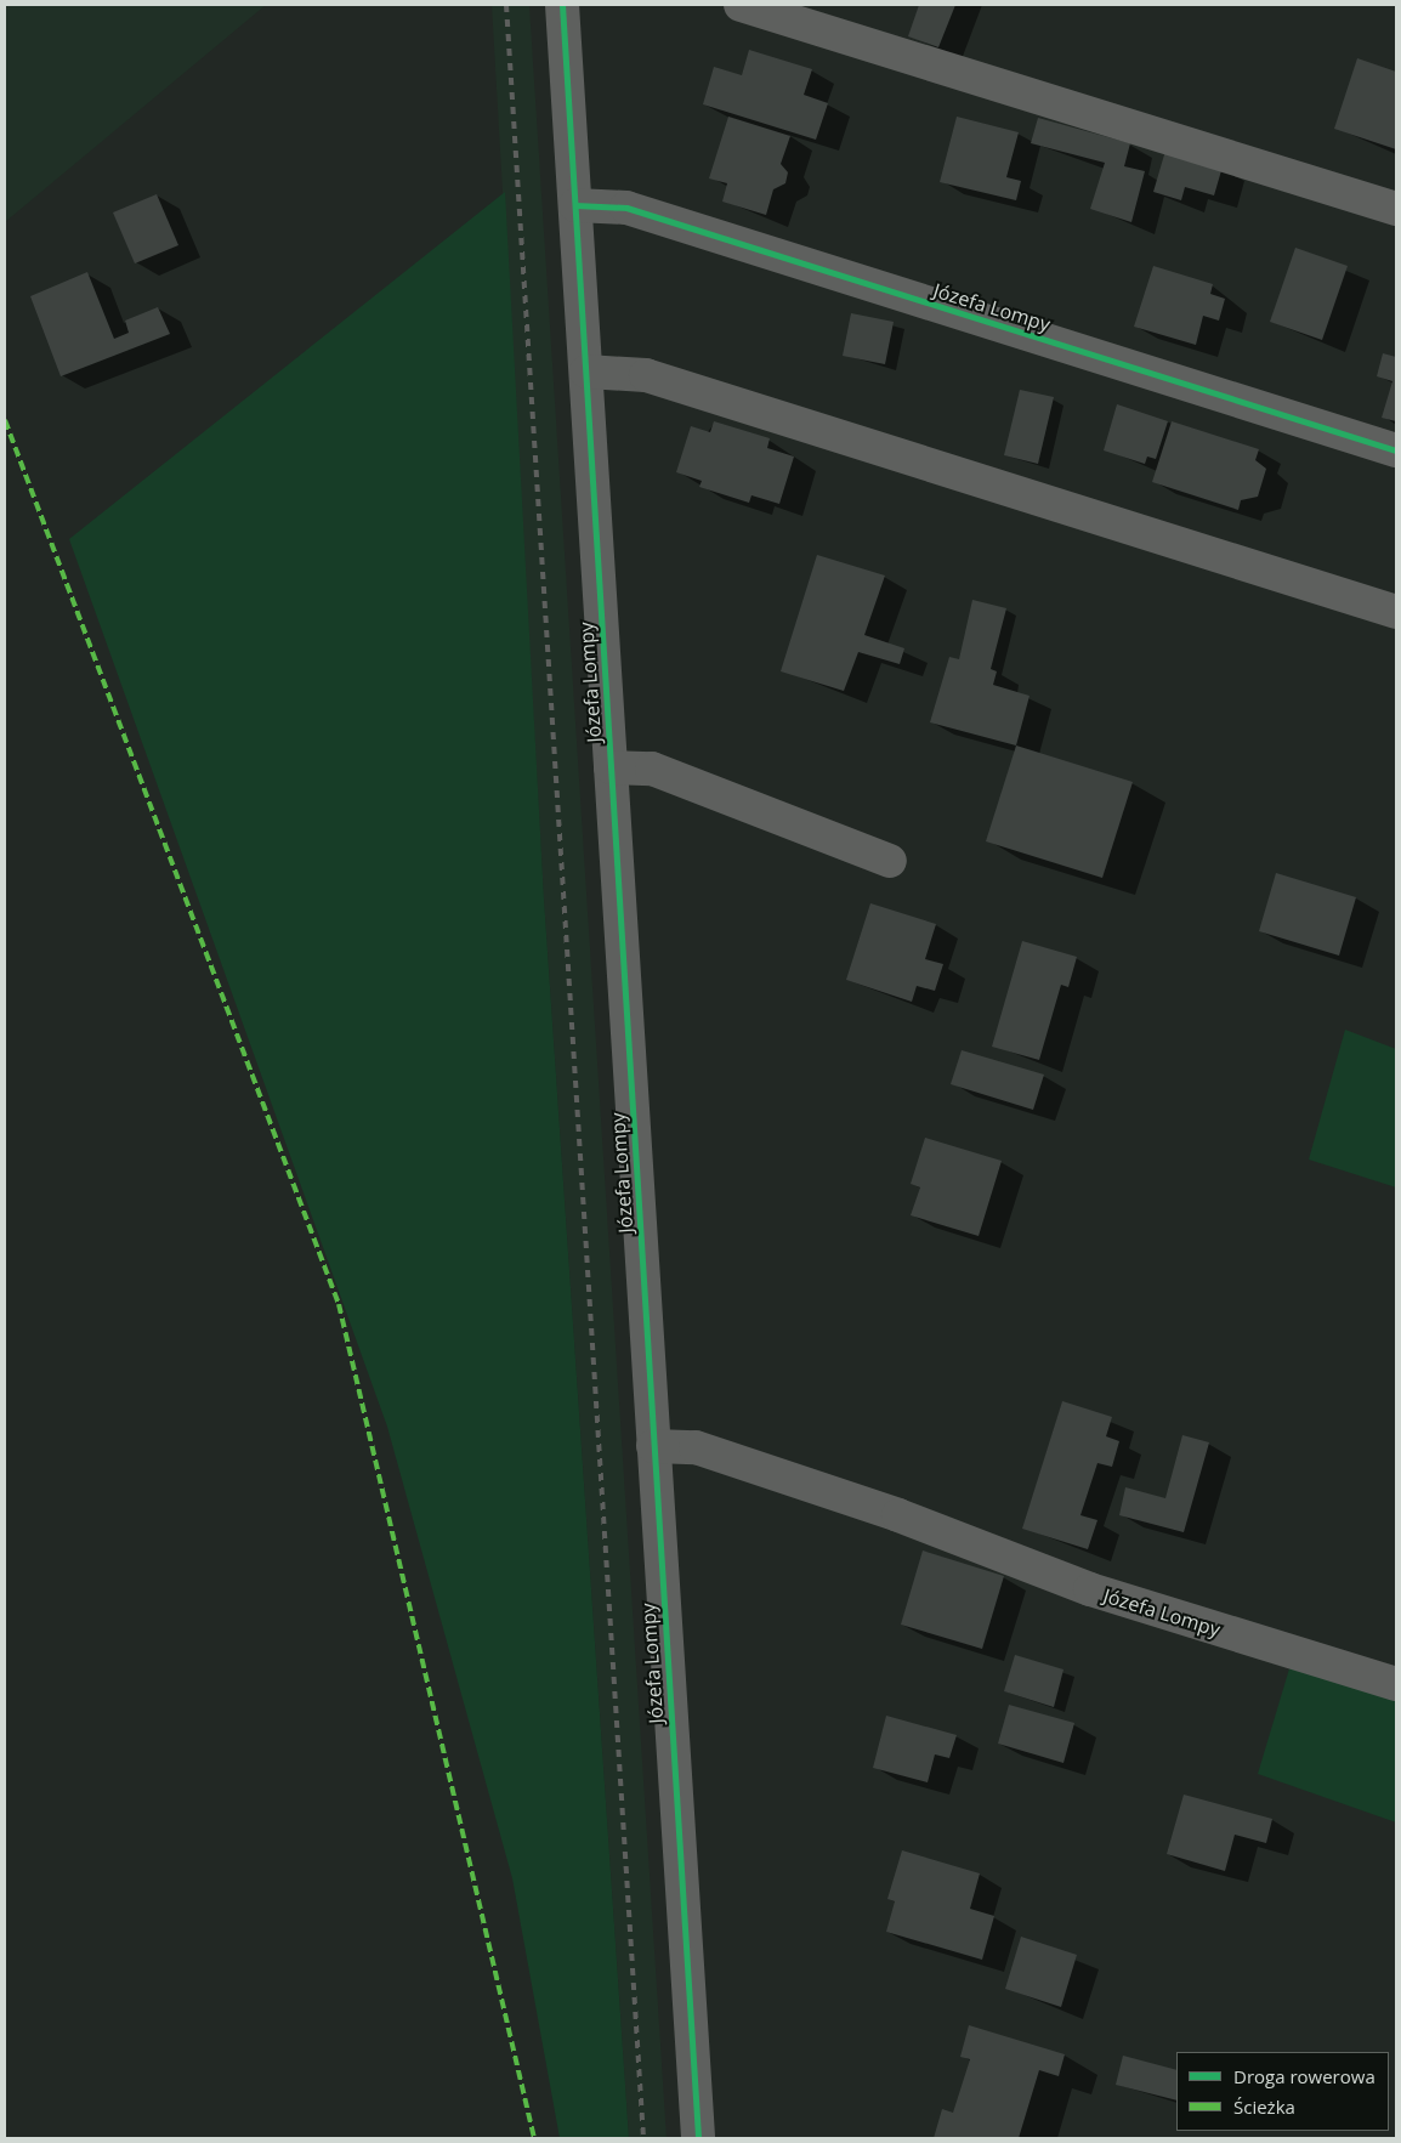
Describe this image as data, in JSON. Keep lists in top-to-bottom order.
{
  "streets": {
    "street": ["Józefa Lompy"]
  },
  "legend": ["Droga rowerowa", "Ścieżka"]
}
